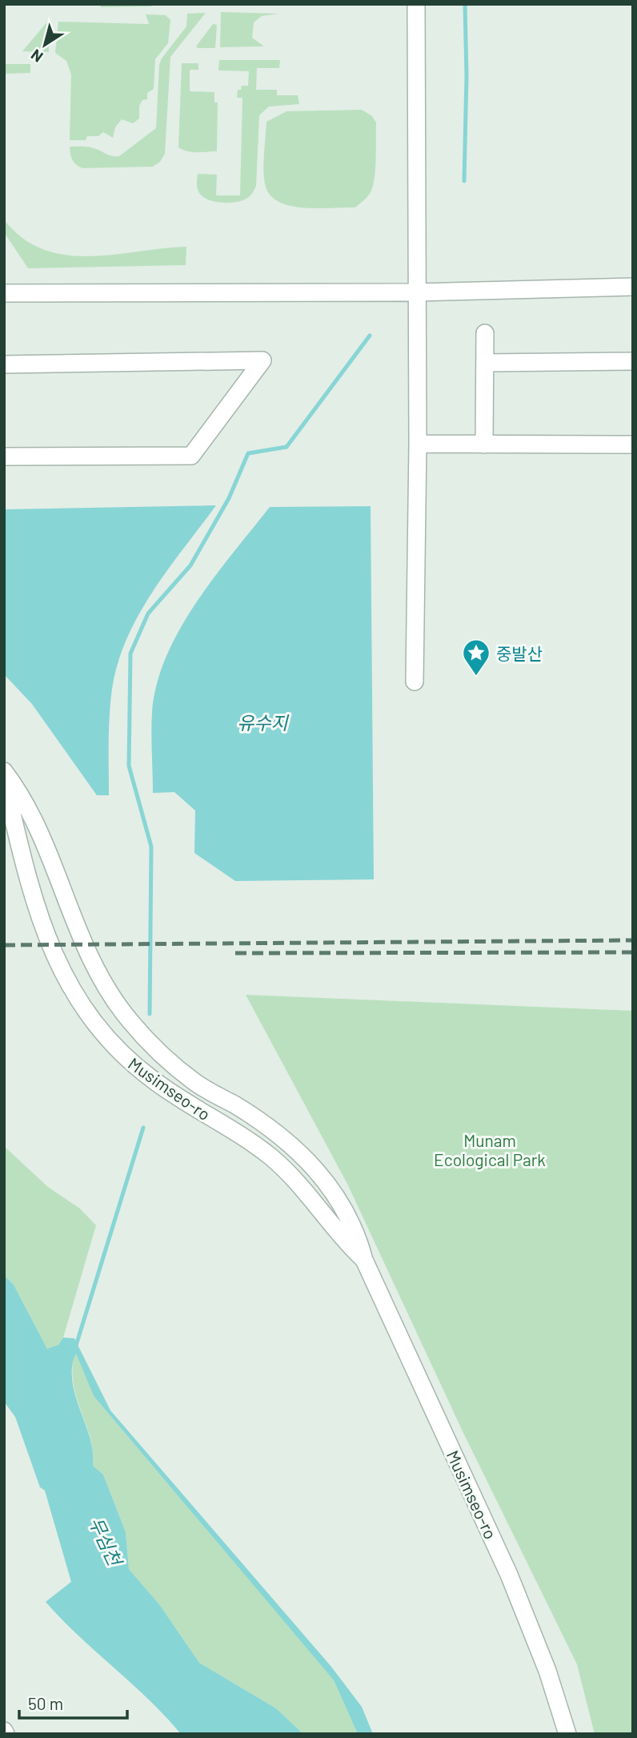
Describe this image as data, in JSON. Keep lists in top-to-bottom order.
{
  "streets": {
    "street": ["Musimseo-ro"]
  },
  "water": ["유수지", "무심천"],
  "parks": ["Munam Ecological Park"],
  "places": {
    "place": ["중발산"]
  },
  "scale_bar": "50 m",
  "north": "bottom left"
}
